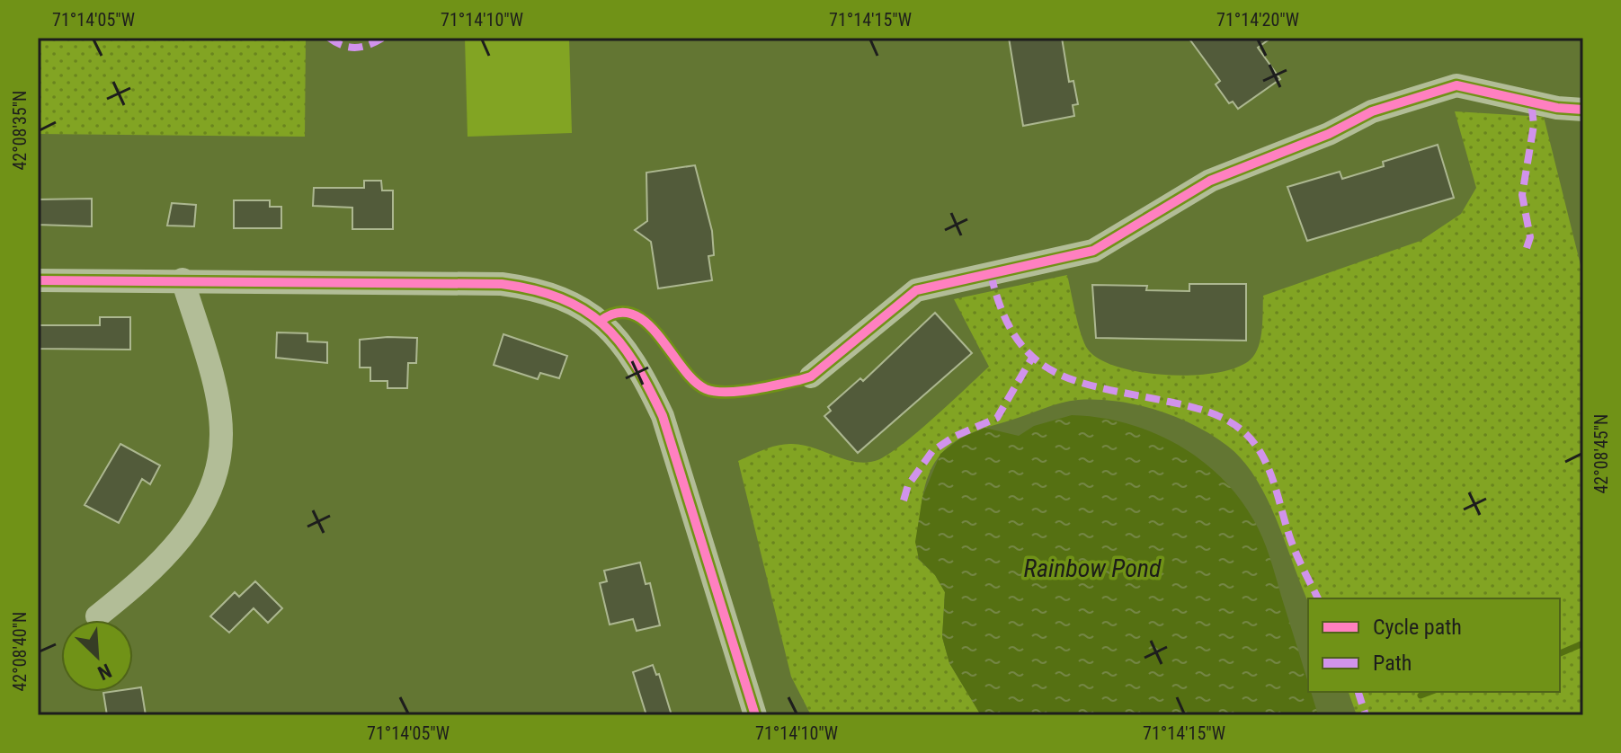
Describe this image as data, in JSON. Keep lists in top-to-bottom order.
{
  "water": ["Rainbow Pond"],
  "legend": ["Cycle path", "Path"],
  "north": "bottom right",
  "coordinates": [
    "71°14'05\"W",
    "71°14'10\"W",
    "71°14'15\"W",
    "71°14'20\"W",
    "42°08'35\"N",
    "42°08'45\"N",
    "42°08'40\"N"
  ]
}
